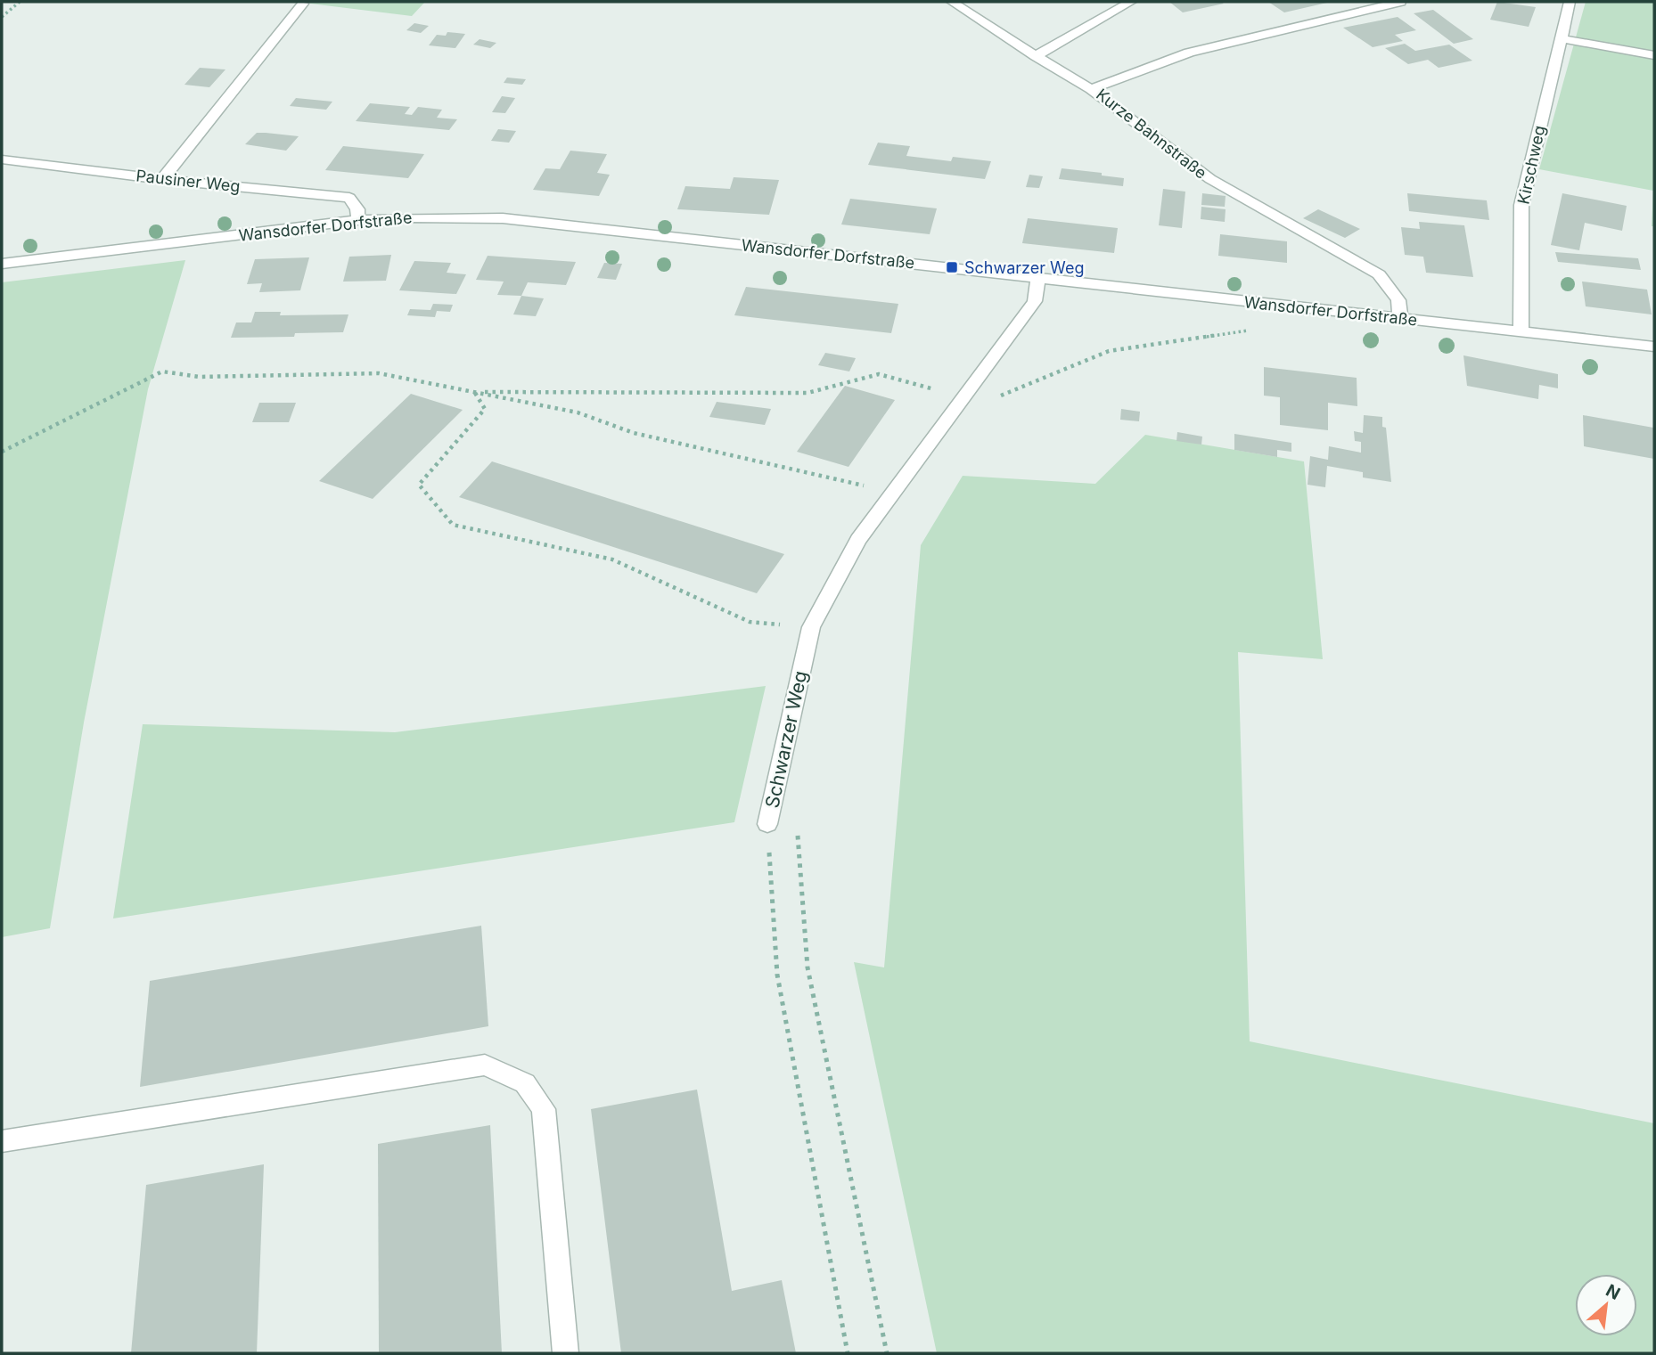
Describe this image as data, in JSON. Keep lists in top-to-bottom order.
{
  "streets": {
    "street": [
      "Kurze Bahnstraße",
      "Kirschweg",
      "Pausiner Weg",
      "Wansdorfer Dorfstraße",
      "Schwarzer Weg"
    ]
  },
  "crossings": [
    ["Kurze Bahnstraße", "Wansdorfer Dorfstraße"],
    ["Kirschweg", "Wansdorfer Dorfstraße"],
    ["Pausiner Weg", "Wansdorfer Dorfstraße"],
    ["Wansdorfer Dorfstraße", "Schwarzer Weg"]
  ],
  "places": {
    "transit": ["Schwarzer Weg"]
  },
  "north": "top right"
}
